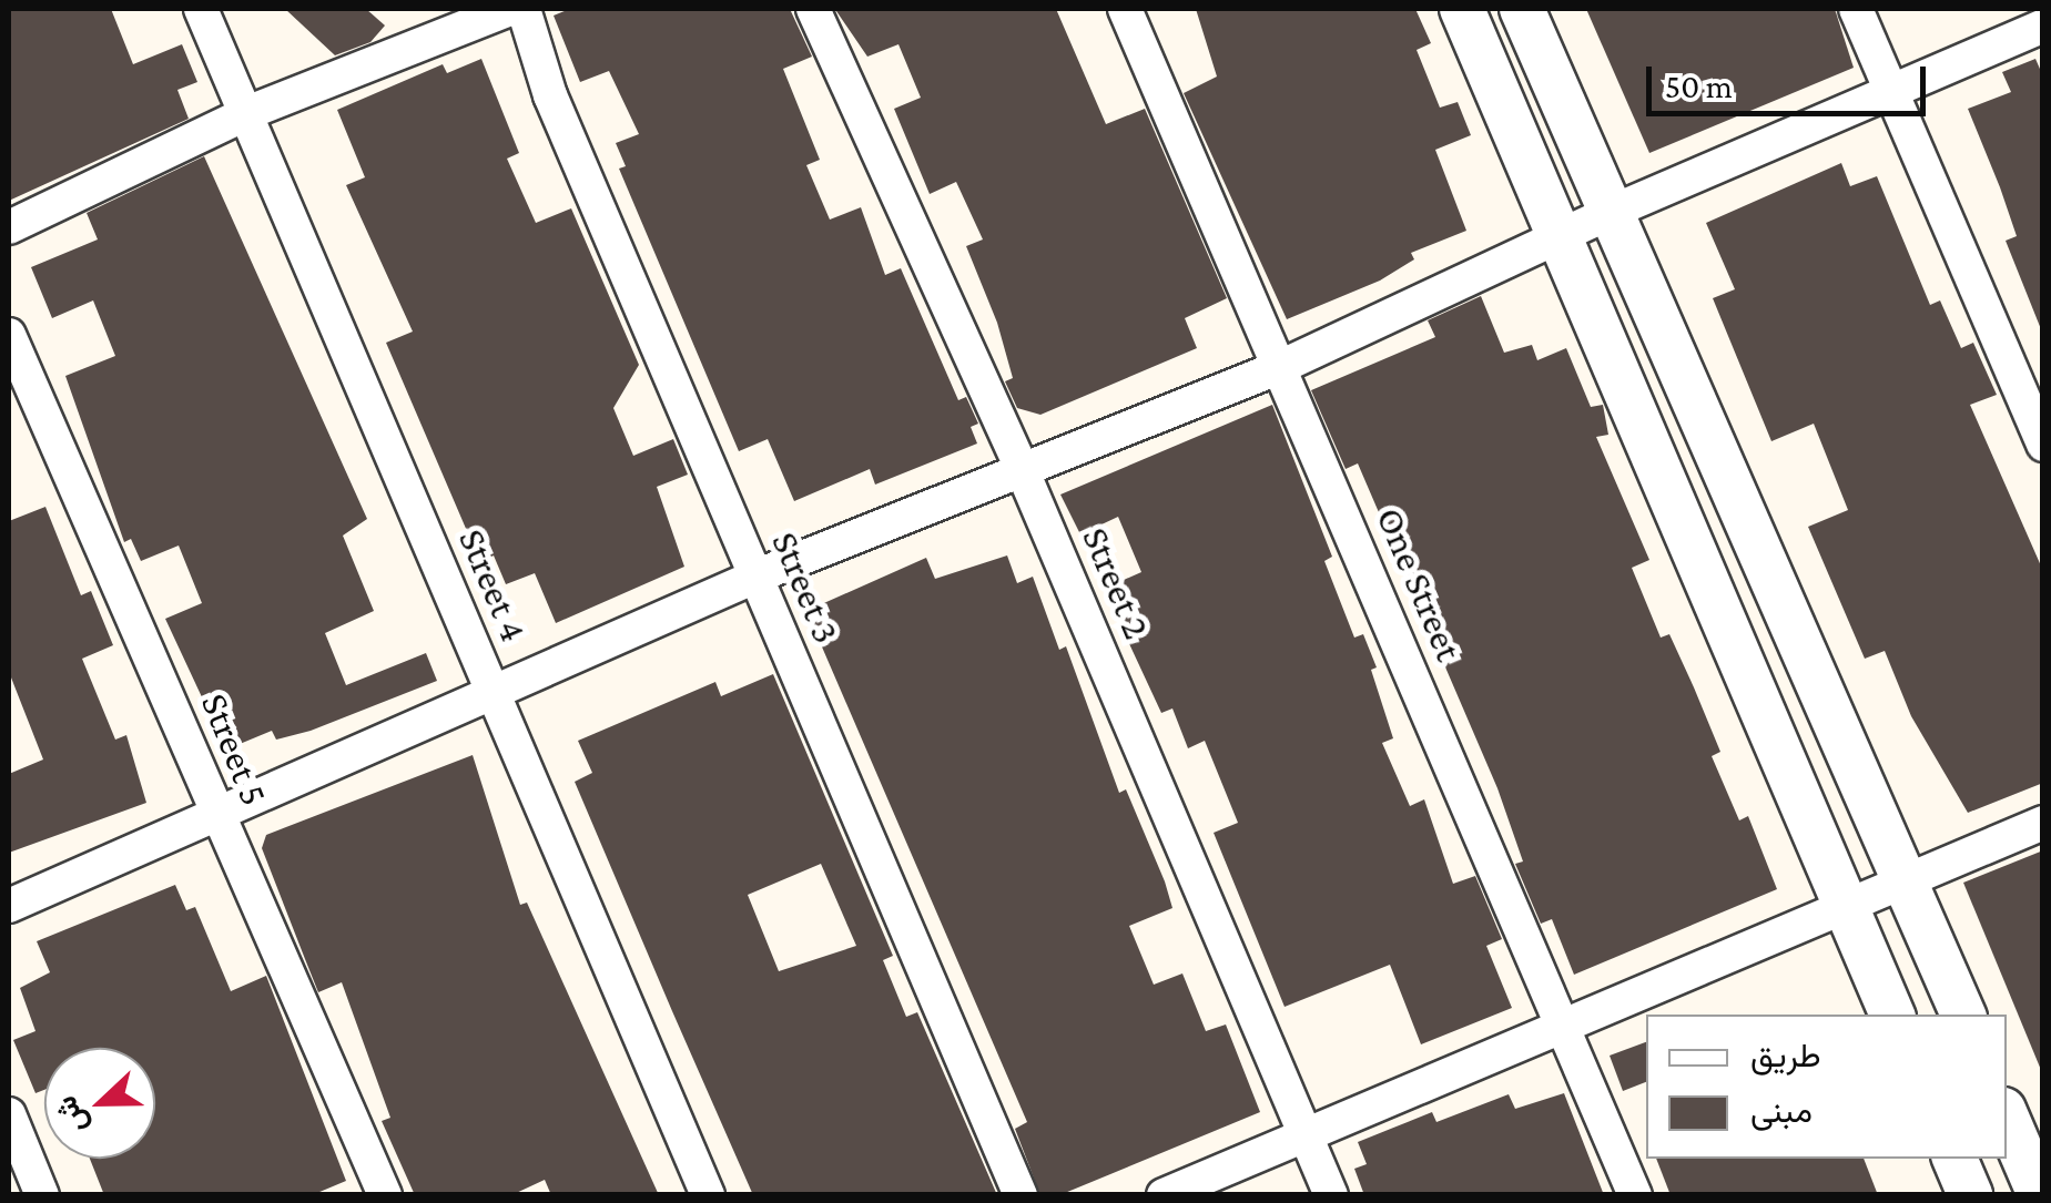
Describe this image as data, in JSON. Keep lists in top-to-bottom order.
{
  "streets": {
    "street": [
      "Street 2",
      "One Street",
      "Street 4",
      "Street 3",
      "Street 5"
    ]
  },
  "legend": ["طريق", "مبنى"],
  "scale_bar": "50 m",
  "north": "left"
}
